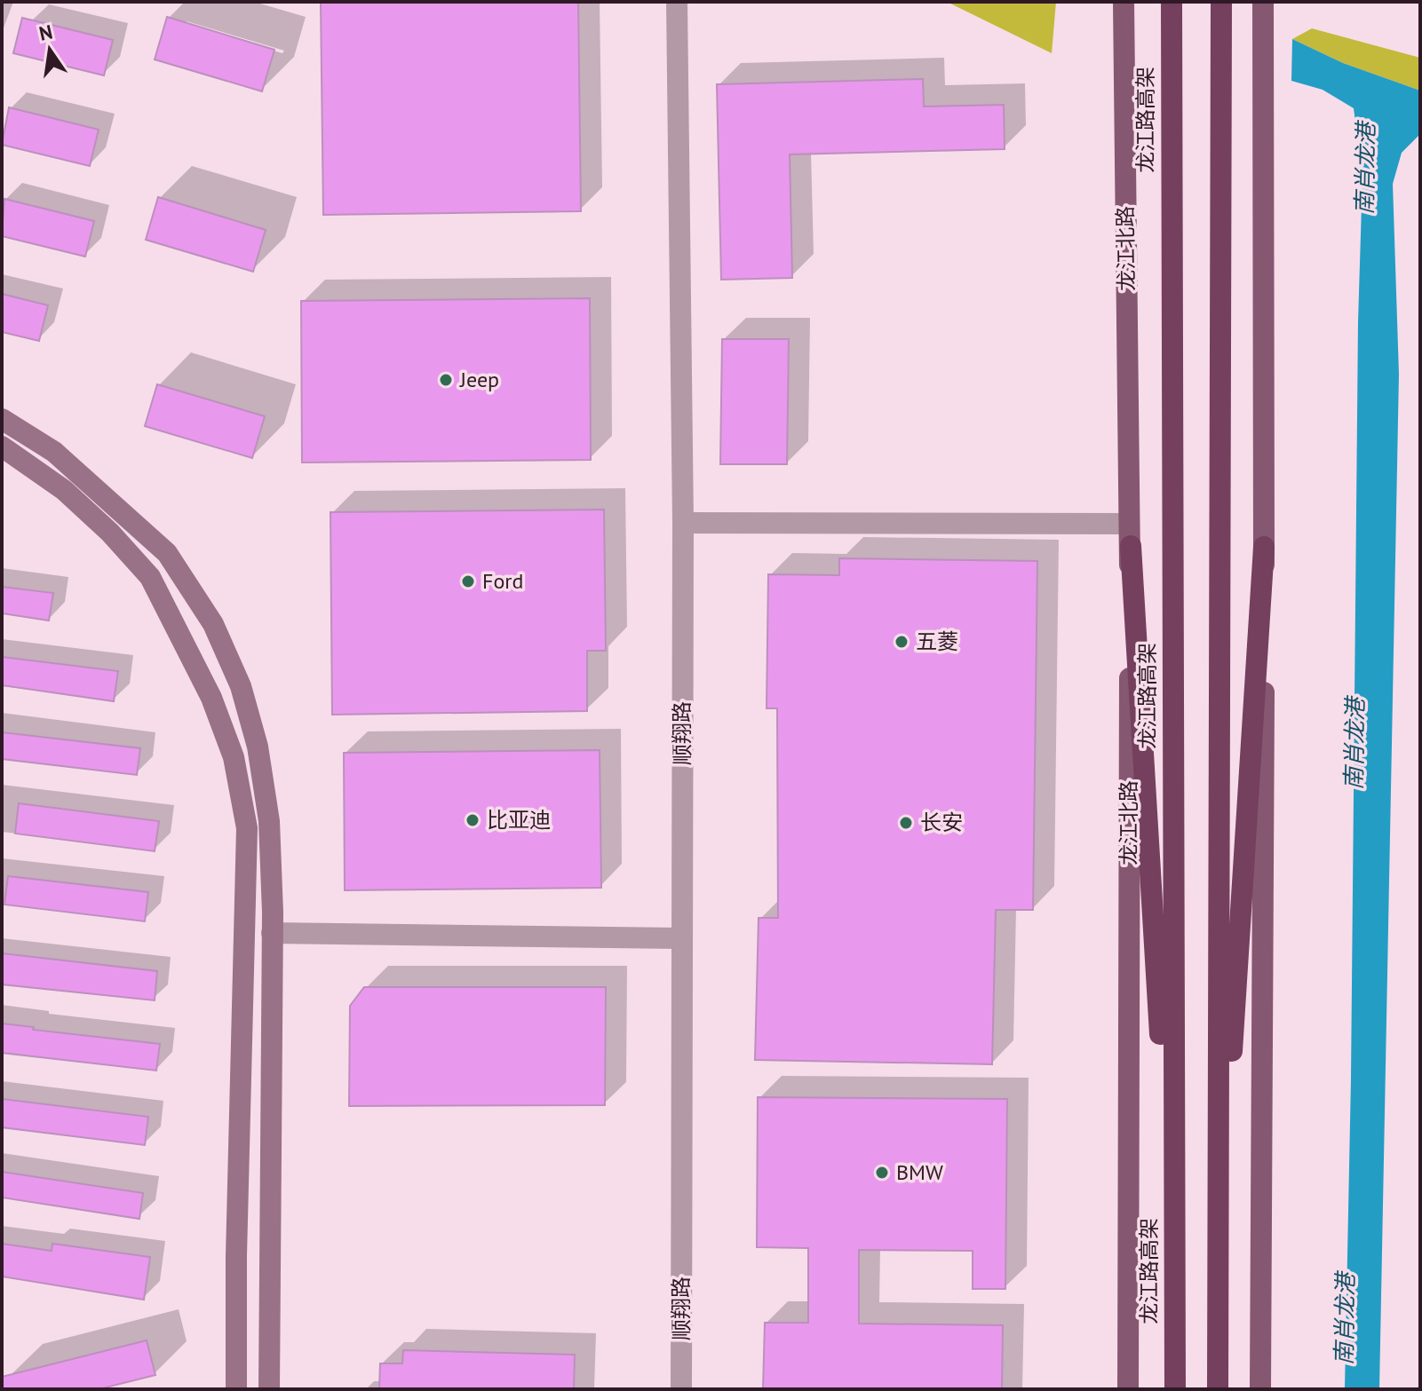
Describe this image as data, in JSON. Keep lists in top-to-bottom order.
{
  "streets": {
    "highway": ["龙江路高架"],
    "main road": ["龙江北路"],
    "street": ["顺翔路"]
  },
  "water": ["南肖龙港"],
  "places": [
    "Jeep",
    "Ford",
    "五菱",
    "比亚迪",
    "长安",
    "BMW"
  ],
  "north": "top"
}
